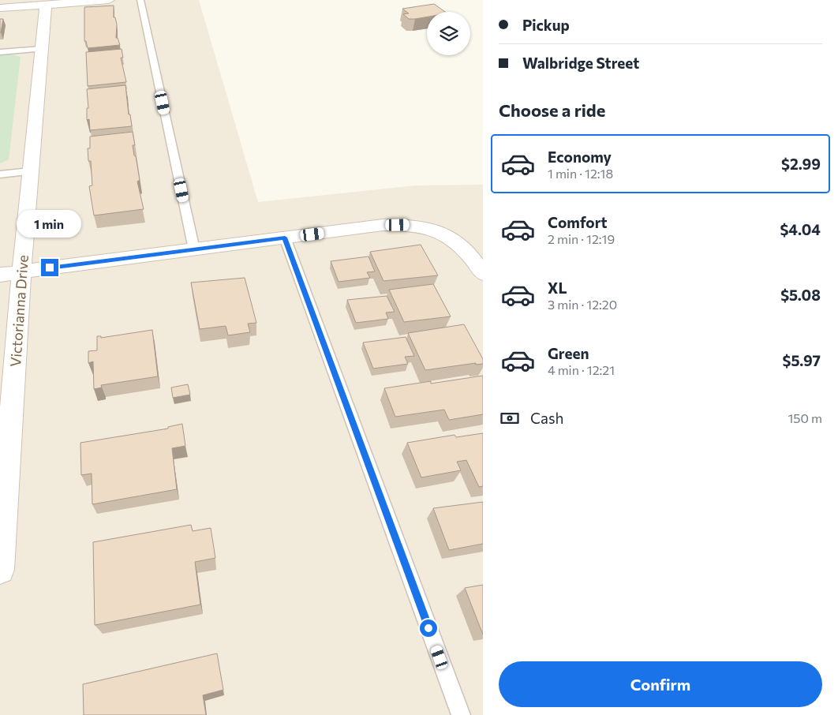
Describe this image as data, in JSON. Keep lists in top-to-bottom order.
{
  "streets": {
    "street": ["Victorianna Drive"]
  },
  "page": {
    "banner": ["Pickup", "Walbridge Street"],
    "heading": "Choose a ride",
    "list": [
      {
        "name": "Economy",
        "note": "1 min · 12:18",
        "value": "$2.99"
      },
      {
        "name": "Comfort",
        "note": "2 min · 12:19",
        "value": "$4.04"
      },
      {
        "name": "XL",
        "note": "3 min · 12:20",
        "value": "$5.08"
      },
      {
        "name": "Green",
        "note": "4 min · 12:21",
        "value": "$5.97"
      }
    ],
    "bubble": "1 min",
    "pay": ["Cash", "150 m"],
    "buttons": "Confirm"
  }
}
